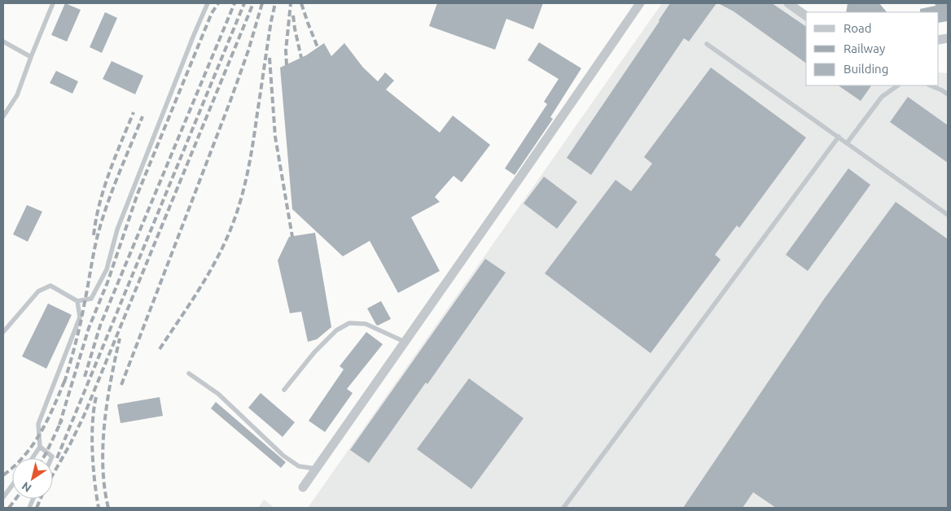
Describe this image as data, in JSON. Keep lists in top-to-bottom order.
{
  "legend": ["Road", "Railway", "Building"],
  "north": "bottom left"
}
